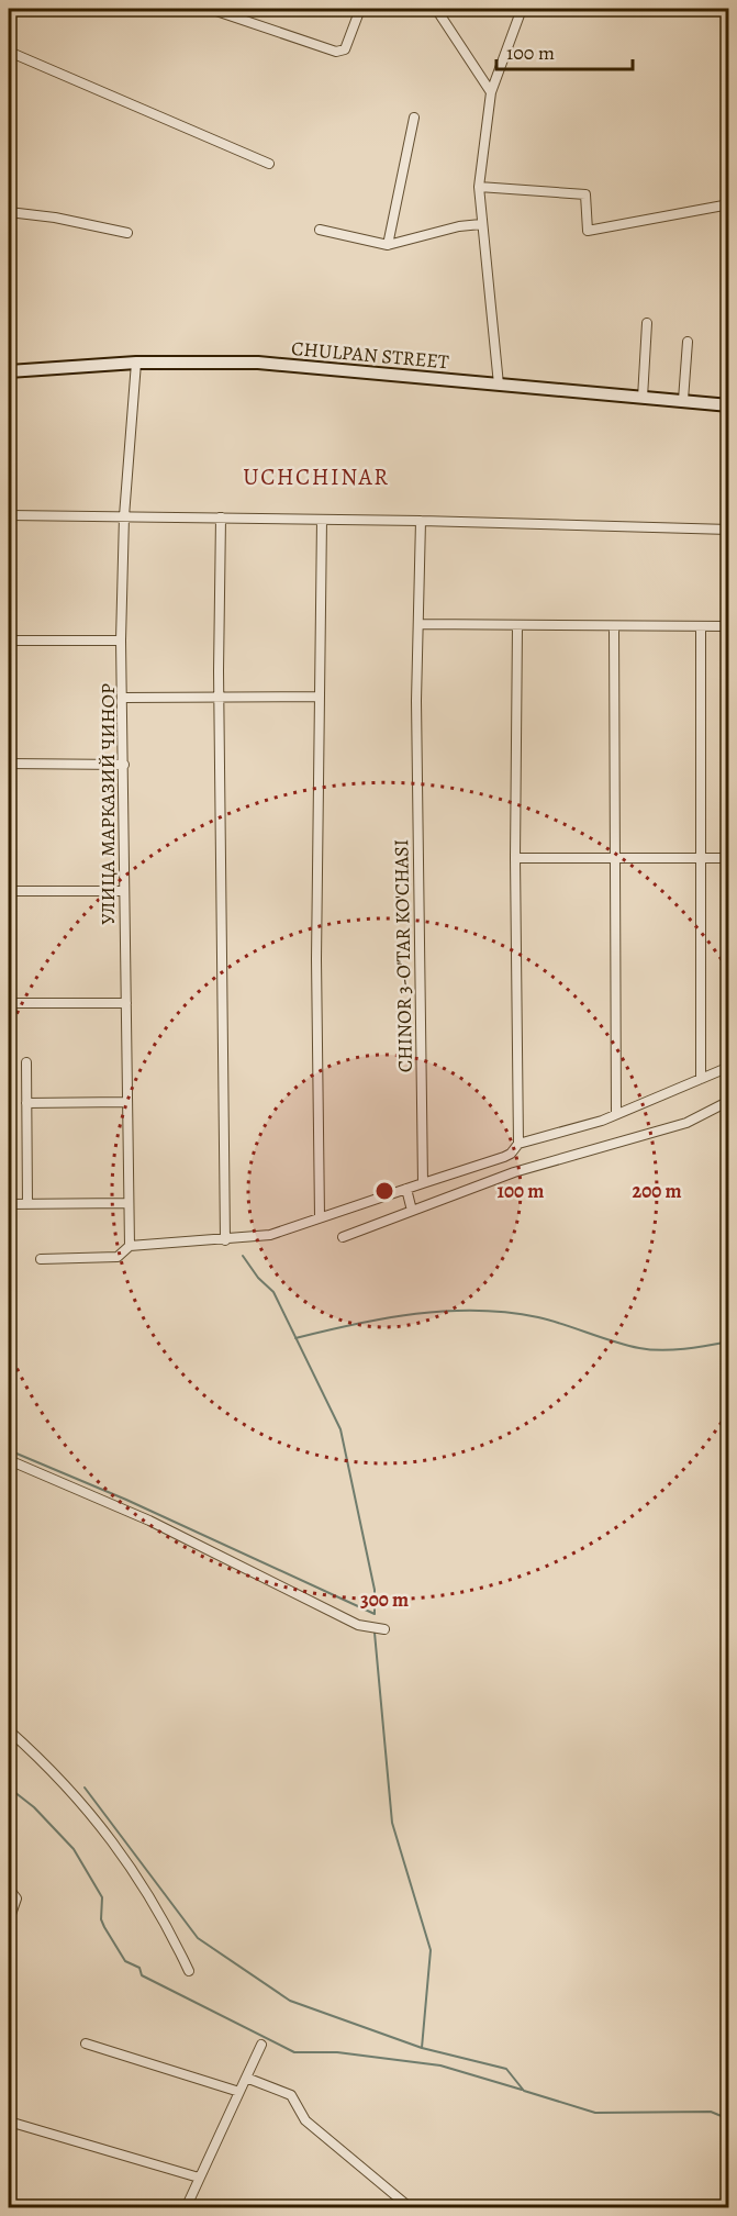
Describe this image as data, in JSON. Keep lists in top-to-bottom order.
{
  "streets": {
    "main road": ["CHULPAN STREET"],
    "street": ["УЛИЦА МАРКАЗИЙ ЧИНОР", "CHINOR 3-O'TAR KO'CHASI"]
  },
  "crossings": [
    ["CHULPAN STREET", "УЛИЦА МАРКАЗИЙ ЧИНОР"]
  ],
  "districts": ["UCHCHINAR"],
  "scale_bar": "100 m",
  "rings": ["100 m", "200 m", "300 m"]
}
